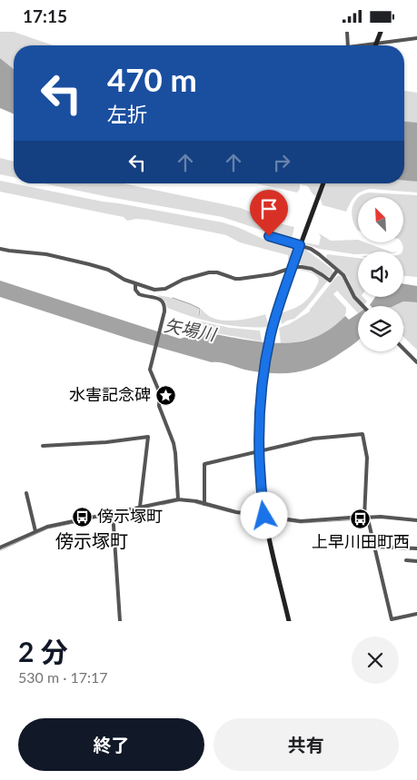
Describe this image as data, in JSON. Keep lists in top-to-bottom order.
{
  "districts": ["傍示塚町"],
  "water": ["矢場川"],
  "places": {
    "place": ["水害記念碑"],
    "bus stop": ["傍示塚町", "上早川田町西"]
  },
  "north": "top left",
  "page": {
    "status": "17:15",
    "turn": ["470 m", "左折"],
    "heading": ["2 分", "530 m · 17:17"],
    "buttons": ["終了", "共有"]
  }
}
